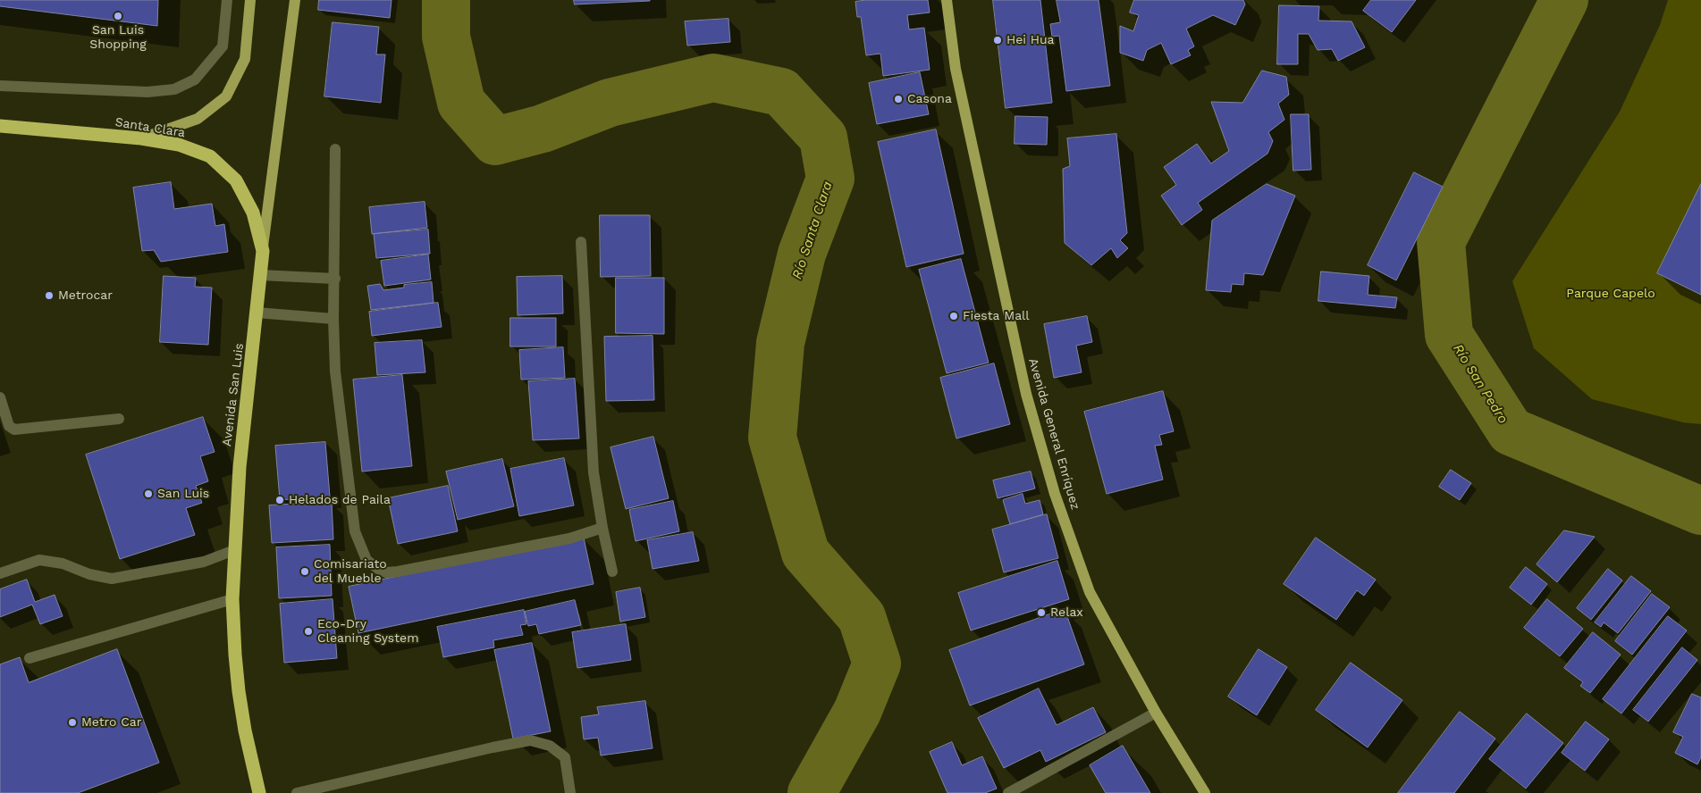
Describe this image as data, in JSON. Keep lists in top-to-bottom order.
{
  "streets": {
    "highway": ["Santa Clara", "Avenida San Luis"],
    "main road": ["Avenida General Enríquez"]
  },
  "crossings": [
    ["Santa Clara", "Avenida San Luis"]
  ],
  "water": ["Río Santa Clara", "Río San Pedro"],
  "parks": ["Parque Capelo"],
  "places": [
    "San Luis Shopping",
    "Hei Hua",
    "Casona",
    "Metrocar",
    "Fiesta Mall",
    "San Luis",
    "Helados de Paila",
    "Comisariato del Mueble",
    "Relax",
    "Eco-Dry Cleaning System",
    "Metro Car"
  ]
}
